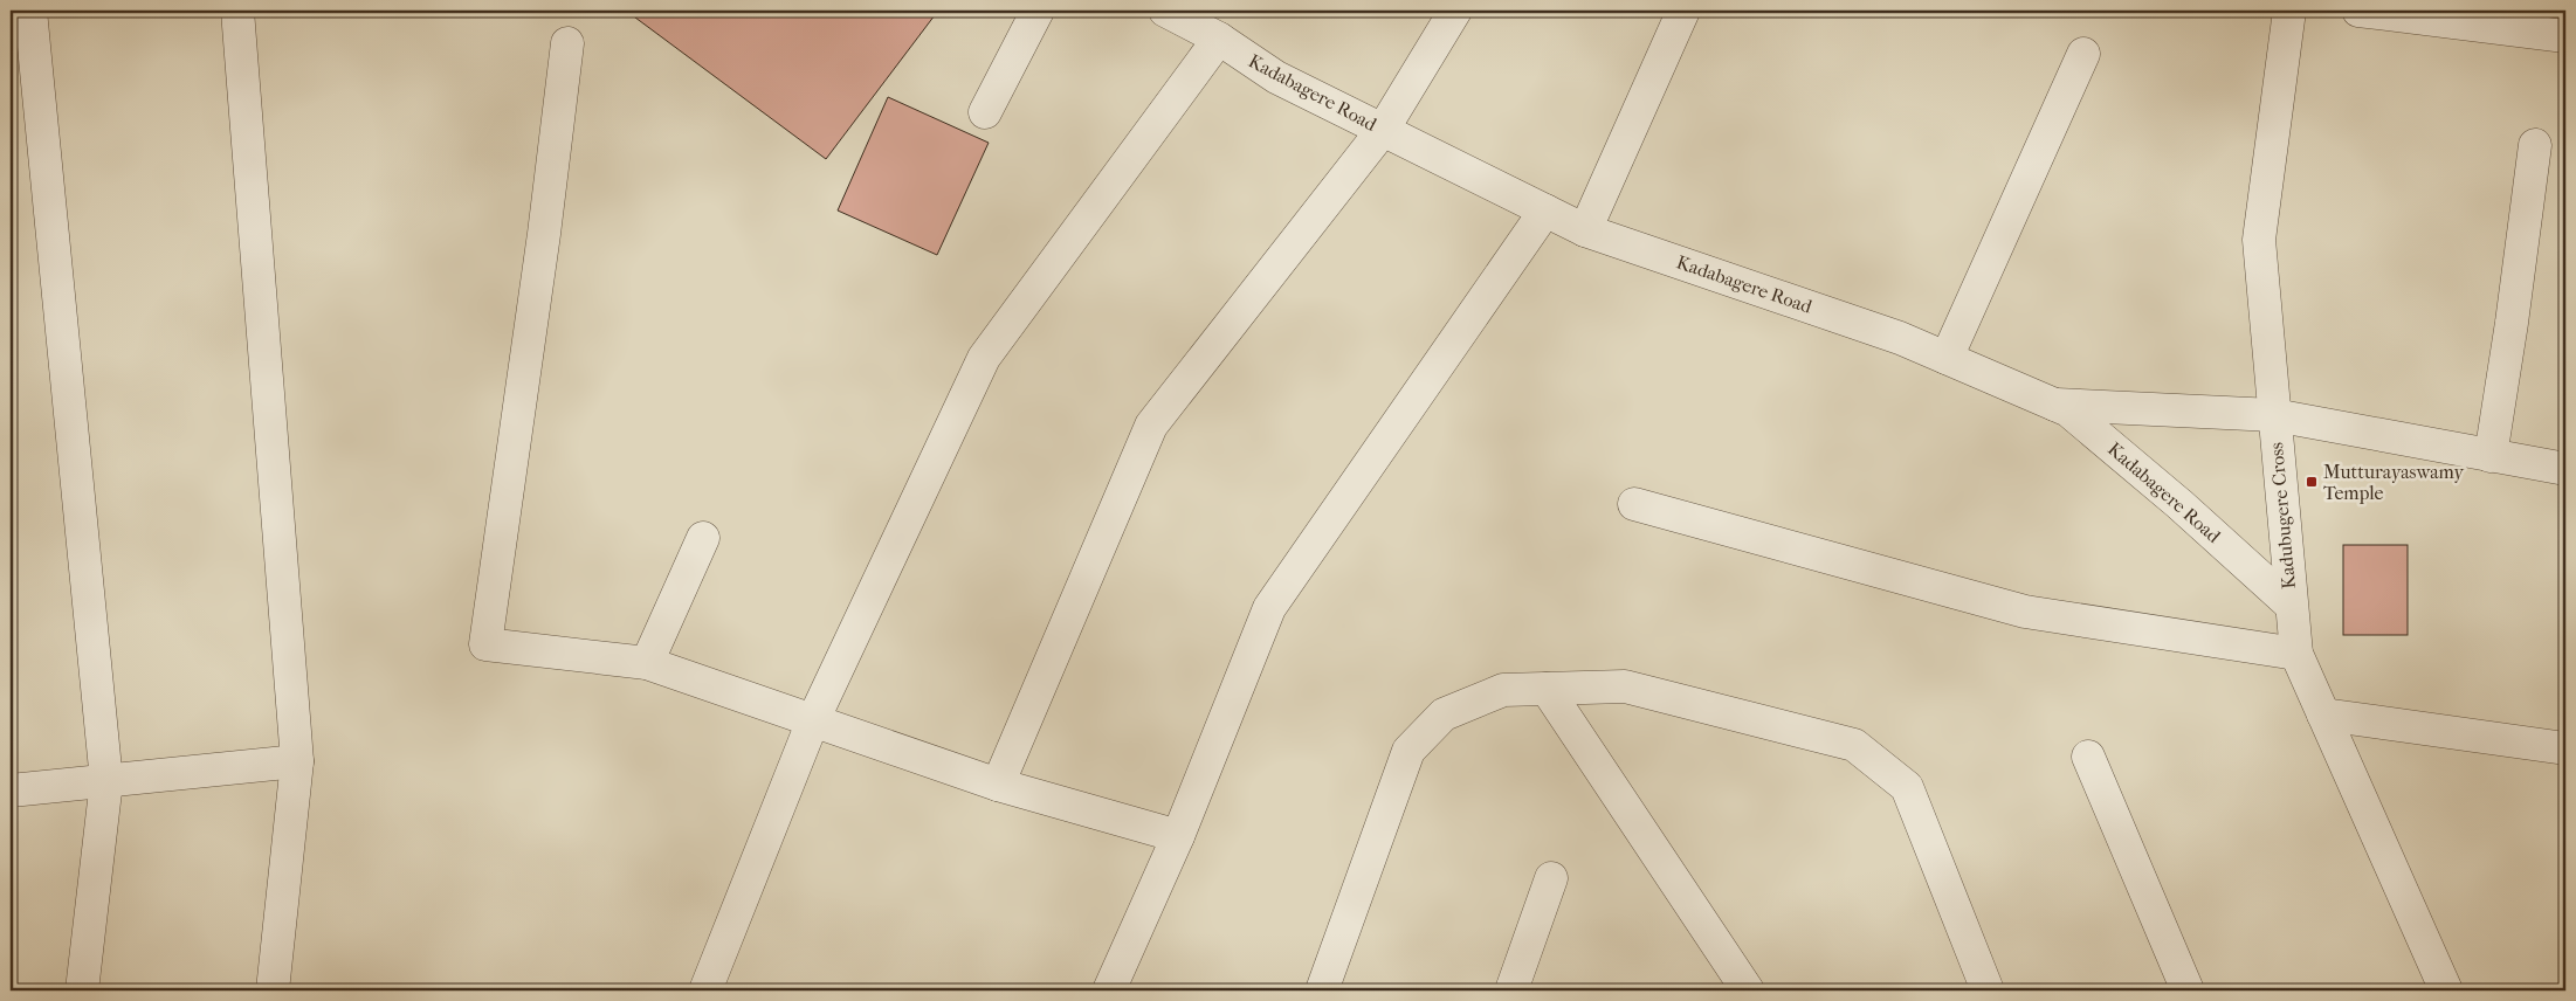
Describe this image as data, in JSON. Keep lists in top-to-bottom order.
{
  "streets": {
    "street": ["Kadabagere Road", "Kadubugere Cross"]
  },
  "crossings": [
    ["Kadabagere Road", "Kadubugere Cross"]
  ],
  "places": {
    "transit": ["Mutturayaswamy Temple"]
  }
}
